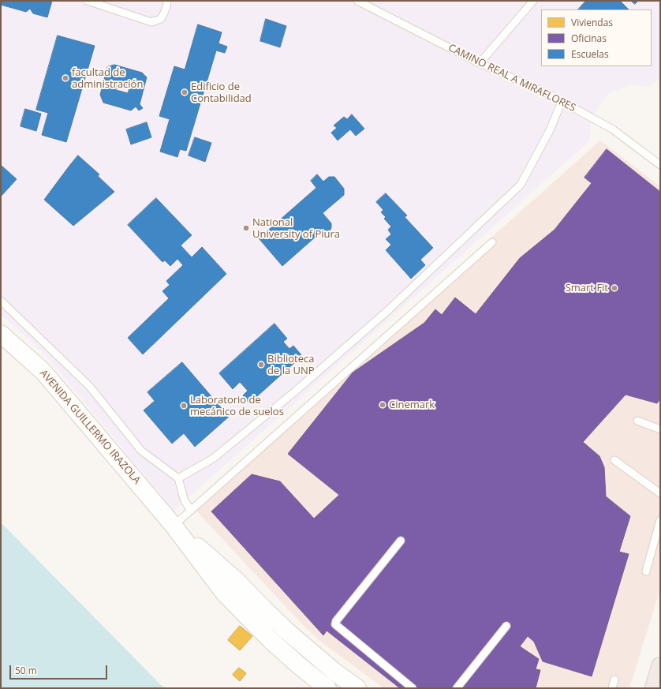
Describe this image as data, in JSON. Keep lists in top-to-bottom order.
{
  "streets": {
    "main road": ["AVENIDA GUILLERMO IRAZOLA"],
    "lane": ["CAMINO REAL A MIRAFLORES"]
  },
  "places": [
    "facultad de administración",
    "Edificio de Contabilidad",
    "National University of Piura",
    "Smart Fit",
    "Biblioteca de la UNP",
    "Cinemark",
    "Laboratorio de mecánico de suelos"
  ],
  "legend": ["Viviendas", "Oficinas", "Escuelas"],
  "scale_bar": "50 m"
}
